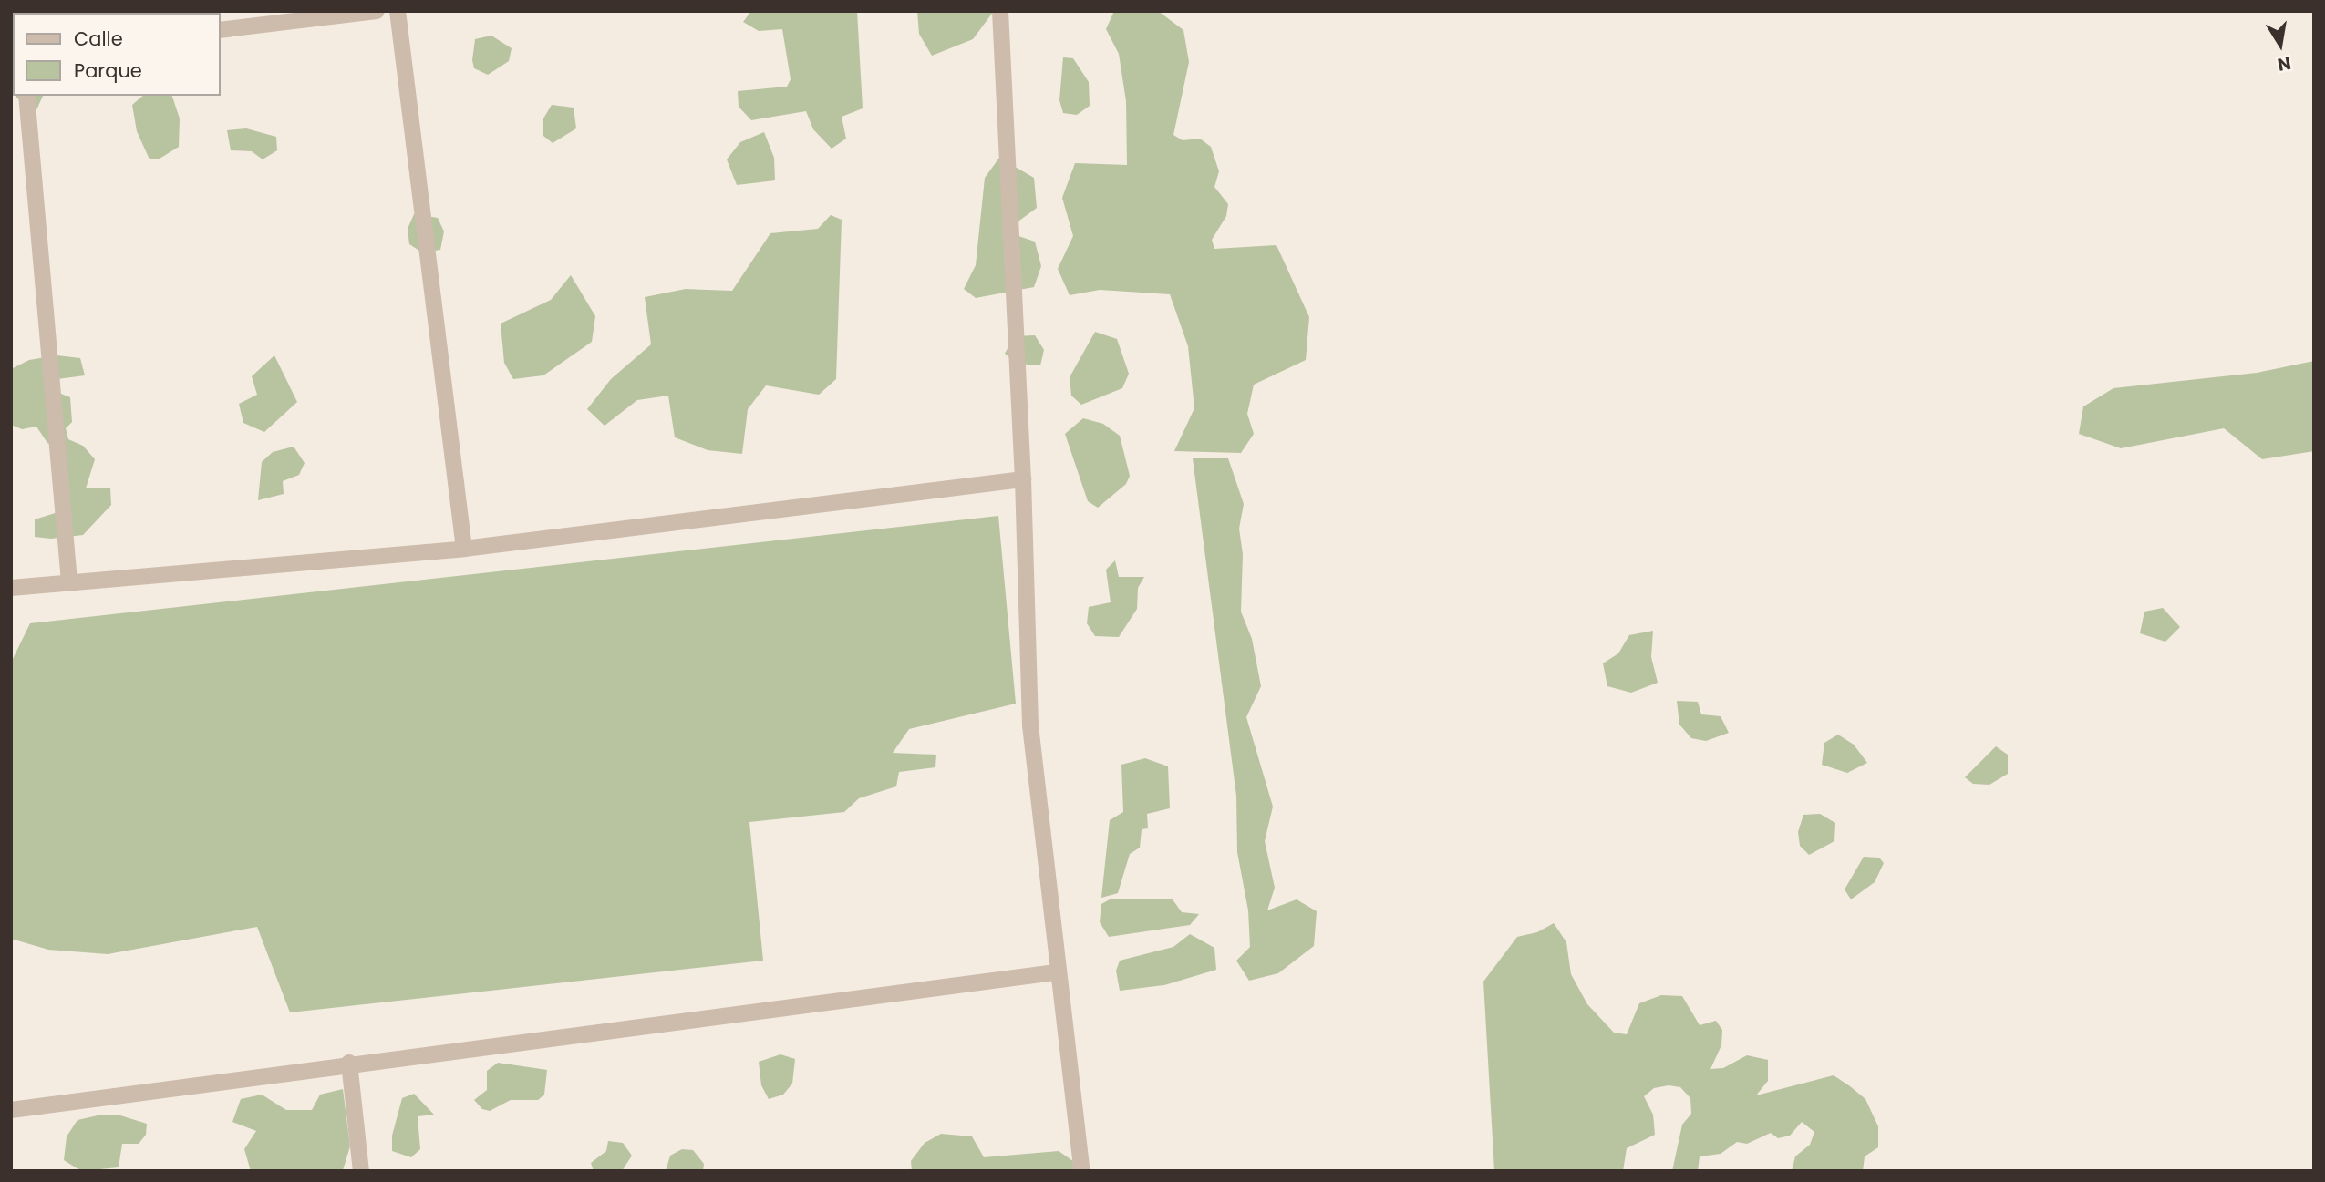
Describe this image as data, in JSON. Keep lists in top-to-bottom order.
{
  "legend": ["Calle", "Parque"],
  "north": "bottom"
}
